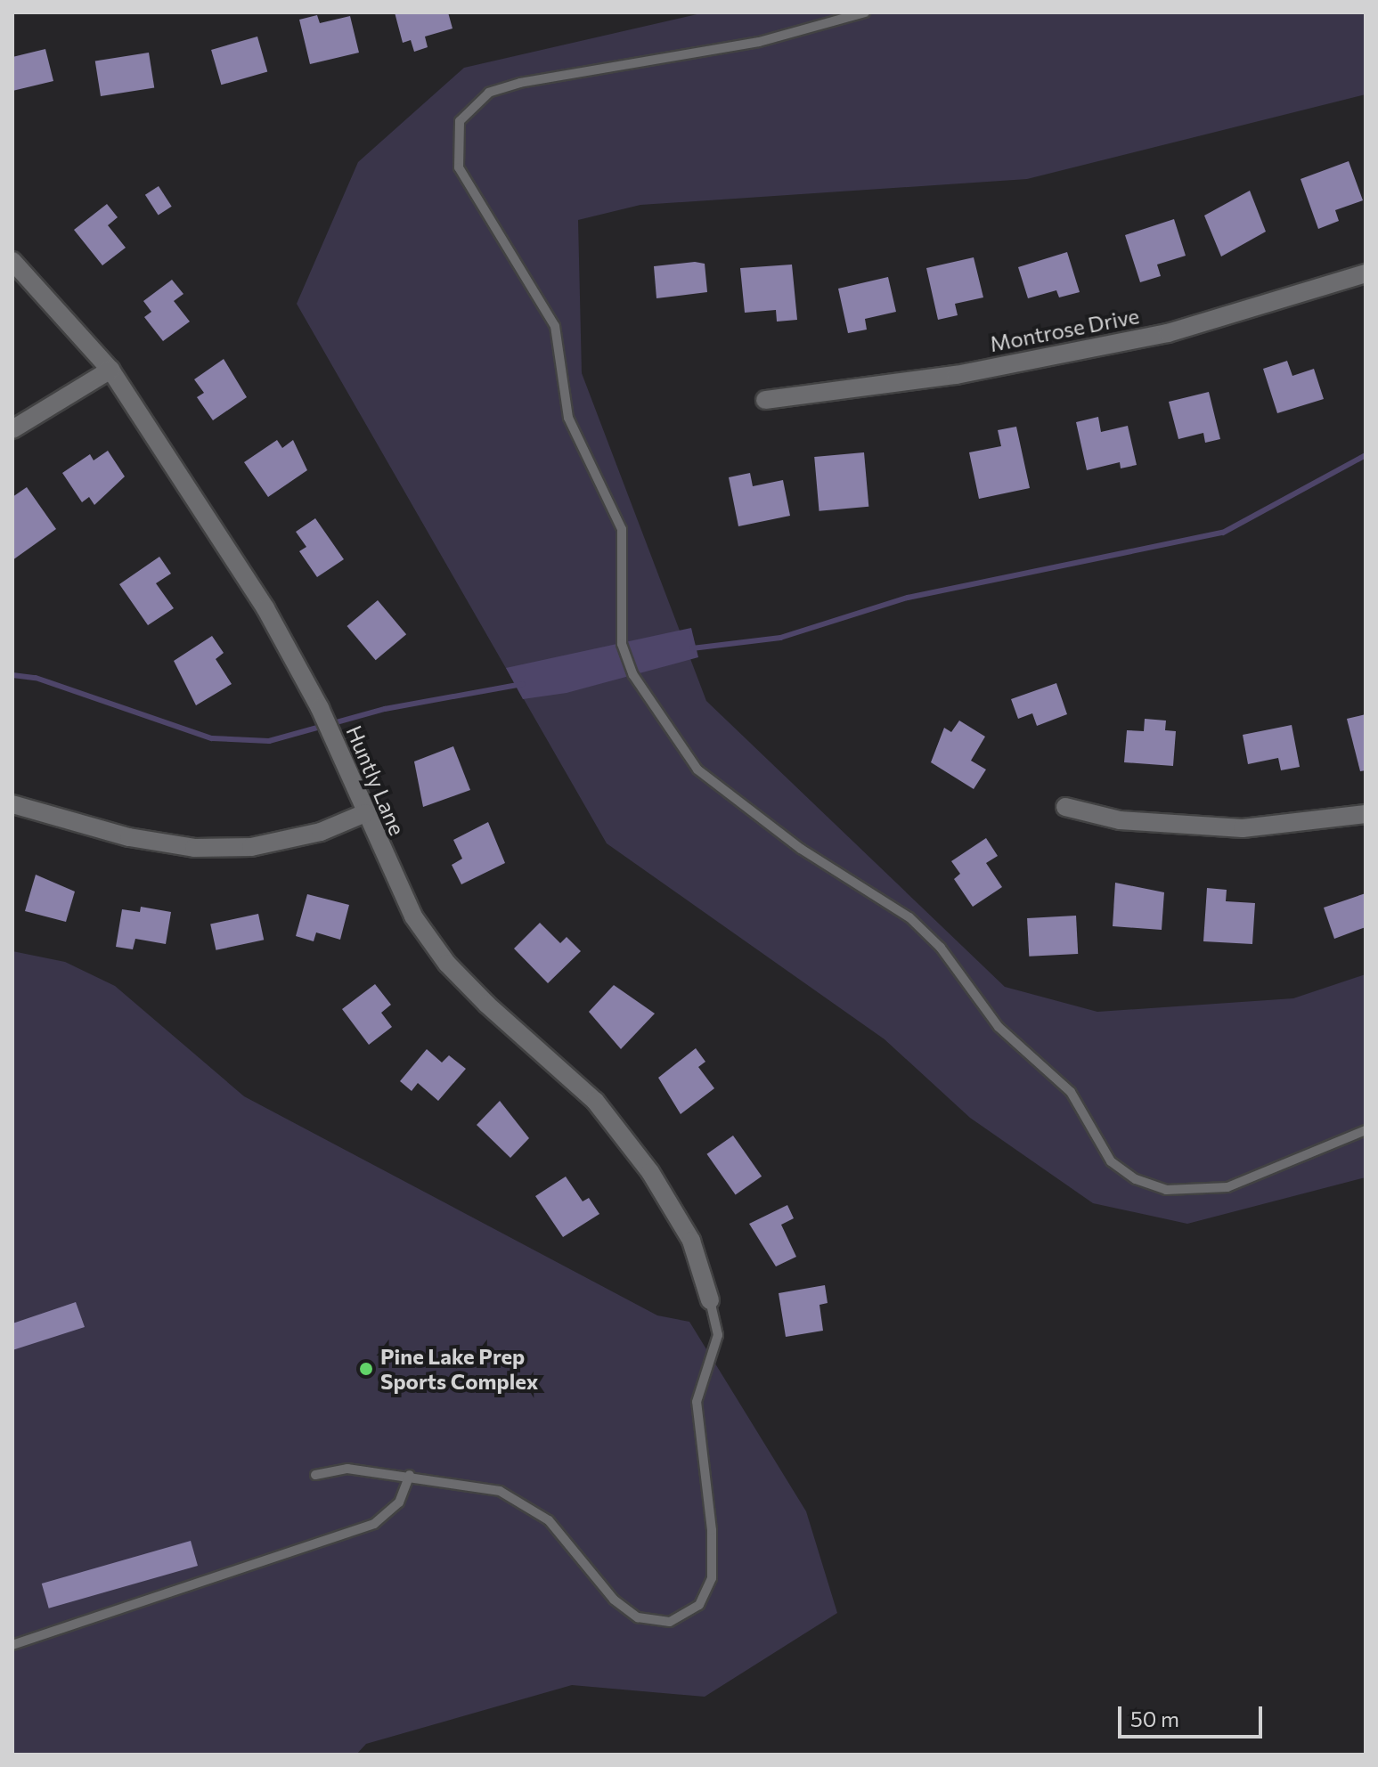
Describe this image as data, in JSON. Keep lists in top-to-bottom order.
{
  "streets": {
    "street": ["Montrose Drive", "Huntly Lane"]
  },
  "places": ["Pine Lake Prep Sports Complex"],
  "scale_bar": "50 m"
}
